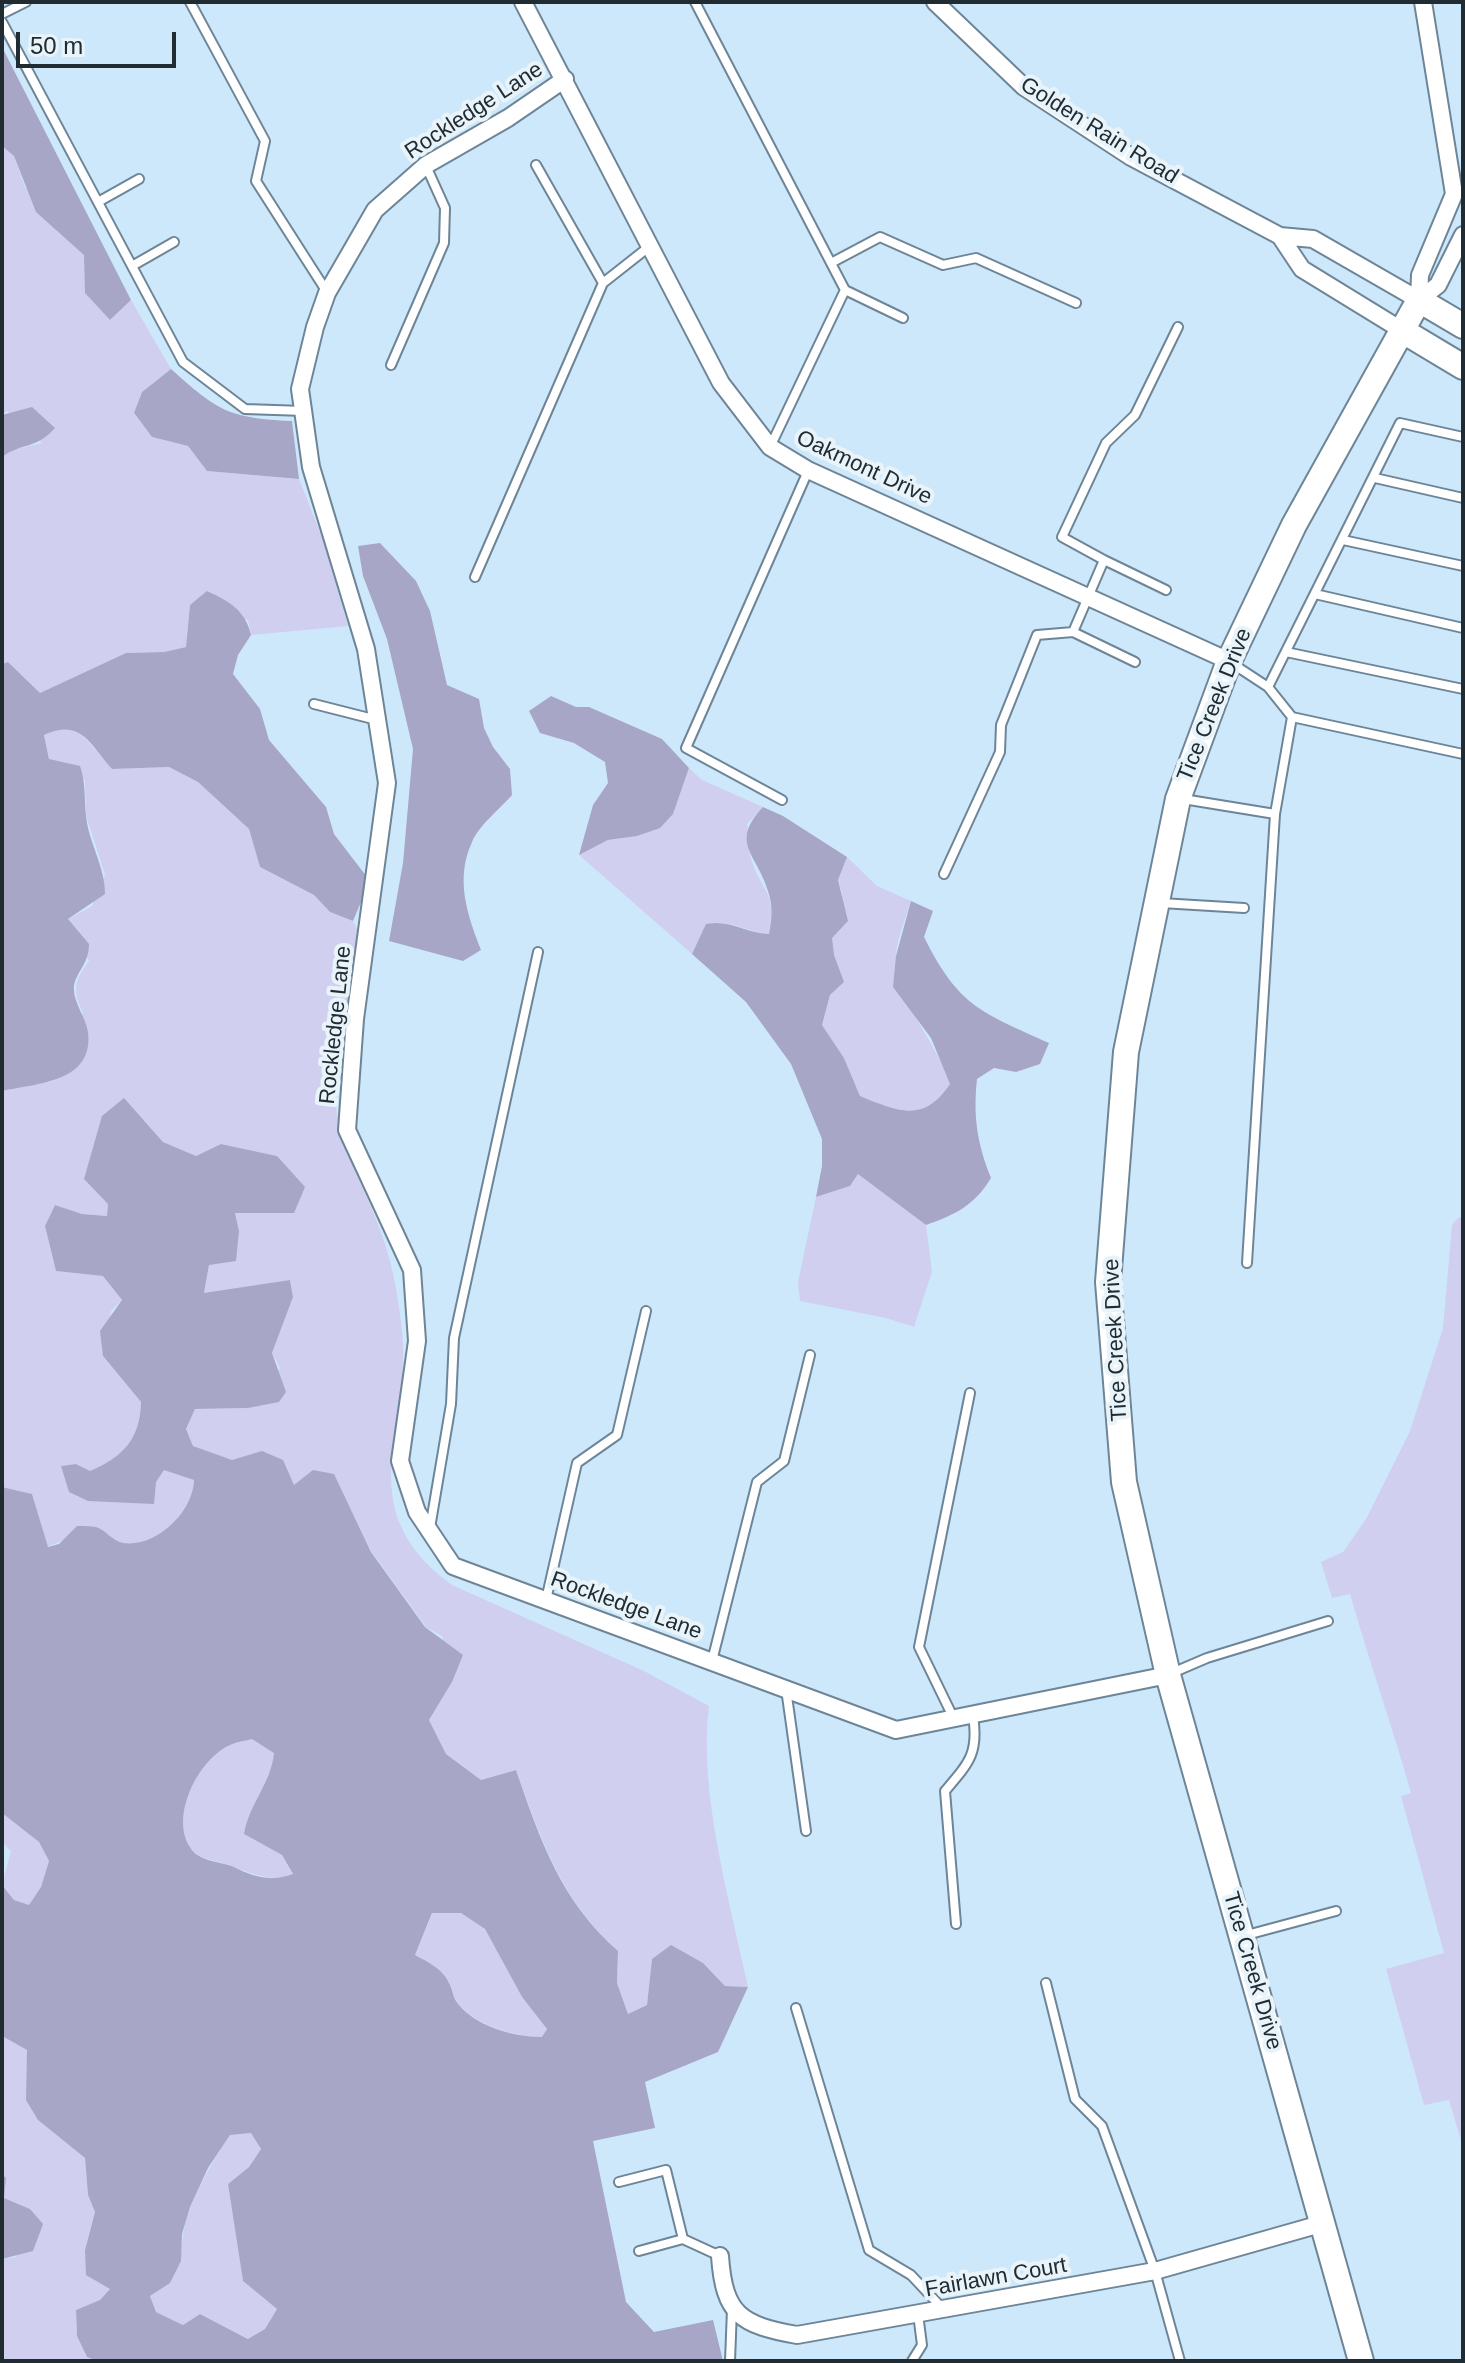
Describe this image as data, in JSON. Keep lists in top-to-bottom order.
{
  "streets": {
    "street": [
      "Rockledge Lane",
      "Golden Rain Road",
      "Oakmont Drive",
      "Tice Creek Drive",
      "Fairlawn Court"
    ]
  },
  "crossings": [
    ["Rockledge Lane", "Oakmont Drive"],
    ["Rockledge Lane", "Tice Creek Drive"],
    ["Golden Rain Road", "Tice Creek Drive"],
    ["Oakmont Drive", "Tice Creek Drive"],
    ["Tice Creek Drive", "Fairlawn Court"]
  ],
  "scale_bar": "50 m"
}
